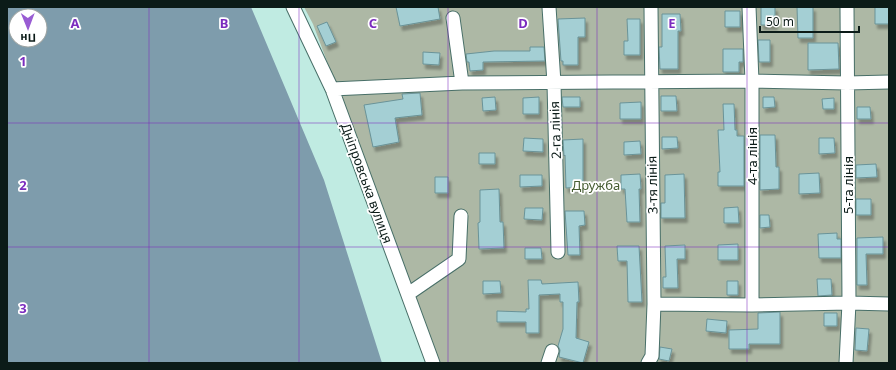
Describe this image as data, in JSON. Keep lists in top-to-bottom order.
{
  "streets": {
    "street": [
      "2-га лінія",
      "4-та лінія",
      "Дніпровська вулиця",
      "3-тя лінія",
      "5-та лінія"
    ]
  },
  "parks": ["Дружба"],
  "scale_bar": "50 m",
  "north": "bottom",
  "grid": {
    "columns": [
      "A",
      "B",
      "C",
      "D",
      "E"
    ],
    "rows": ["1", "2", "3"]
  }
}
